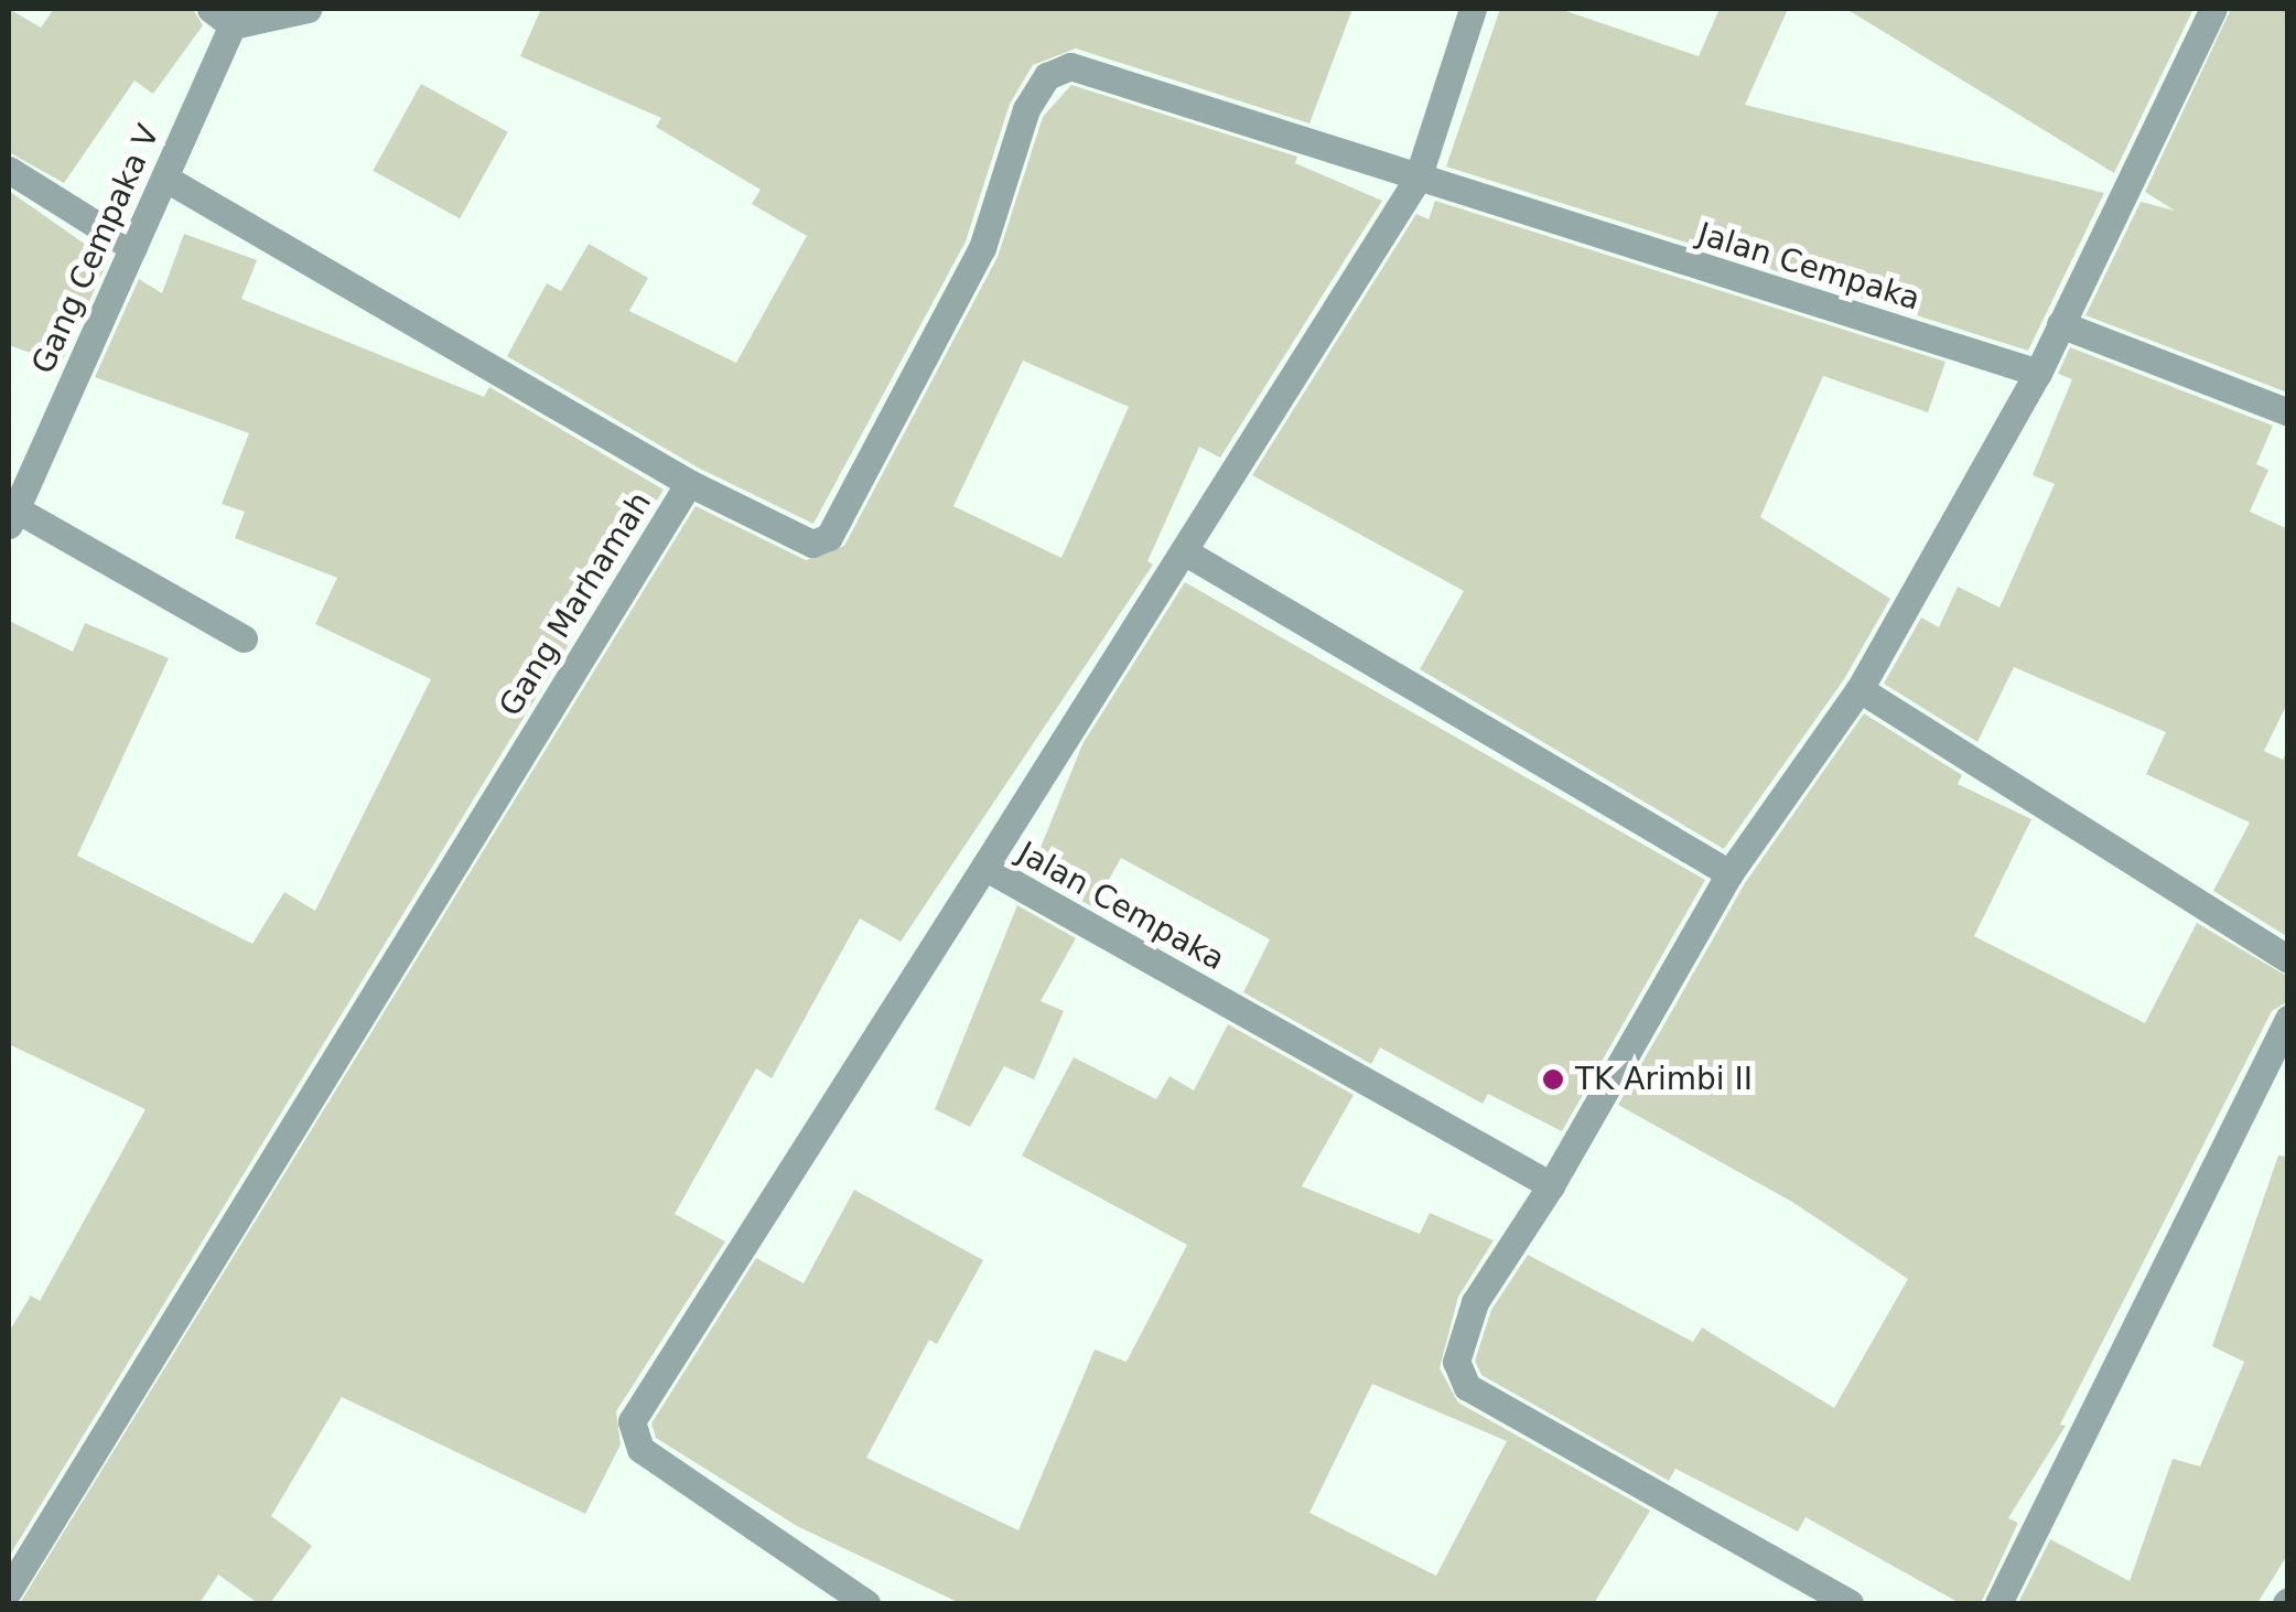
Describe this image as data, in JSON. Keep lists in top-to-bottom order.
{
  "streets": {
    "street": ["Gang Cempaka V", "Jalan Cempaka", "Gang Marhamah"]
  },
  "crossings": [
    ["Jalan Cempaka", "Gang Marhamah"]
  ],
  "places": ["TK Arimbi II"]
}
